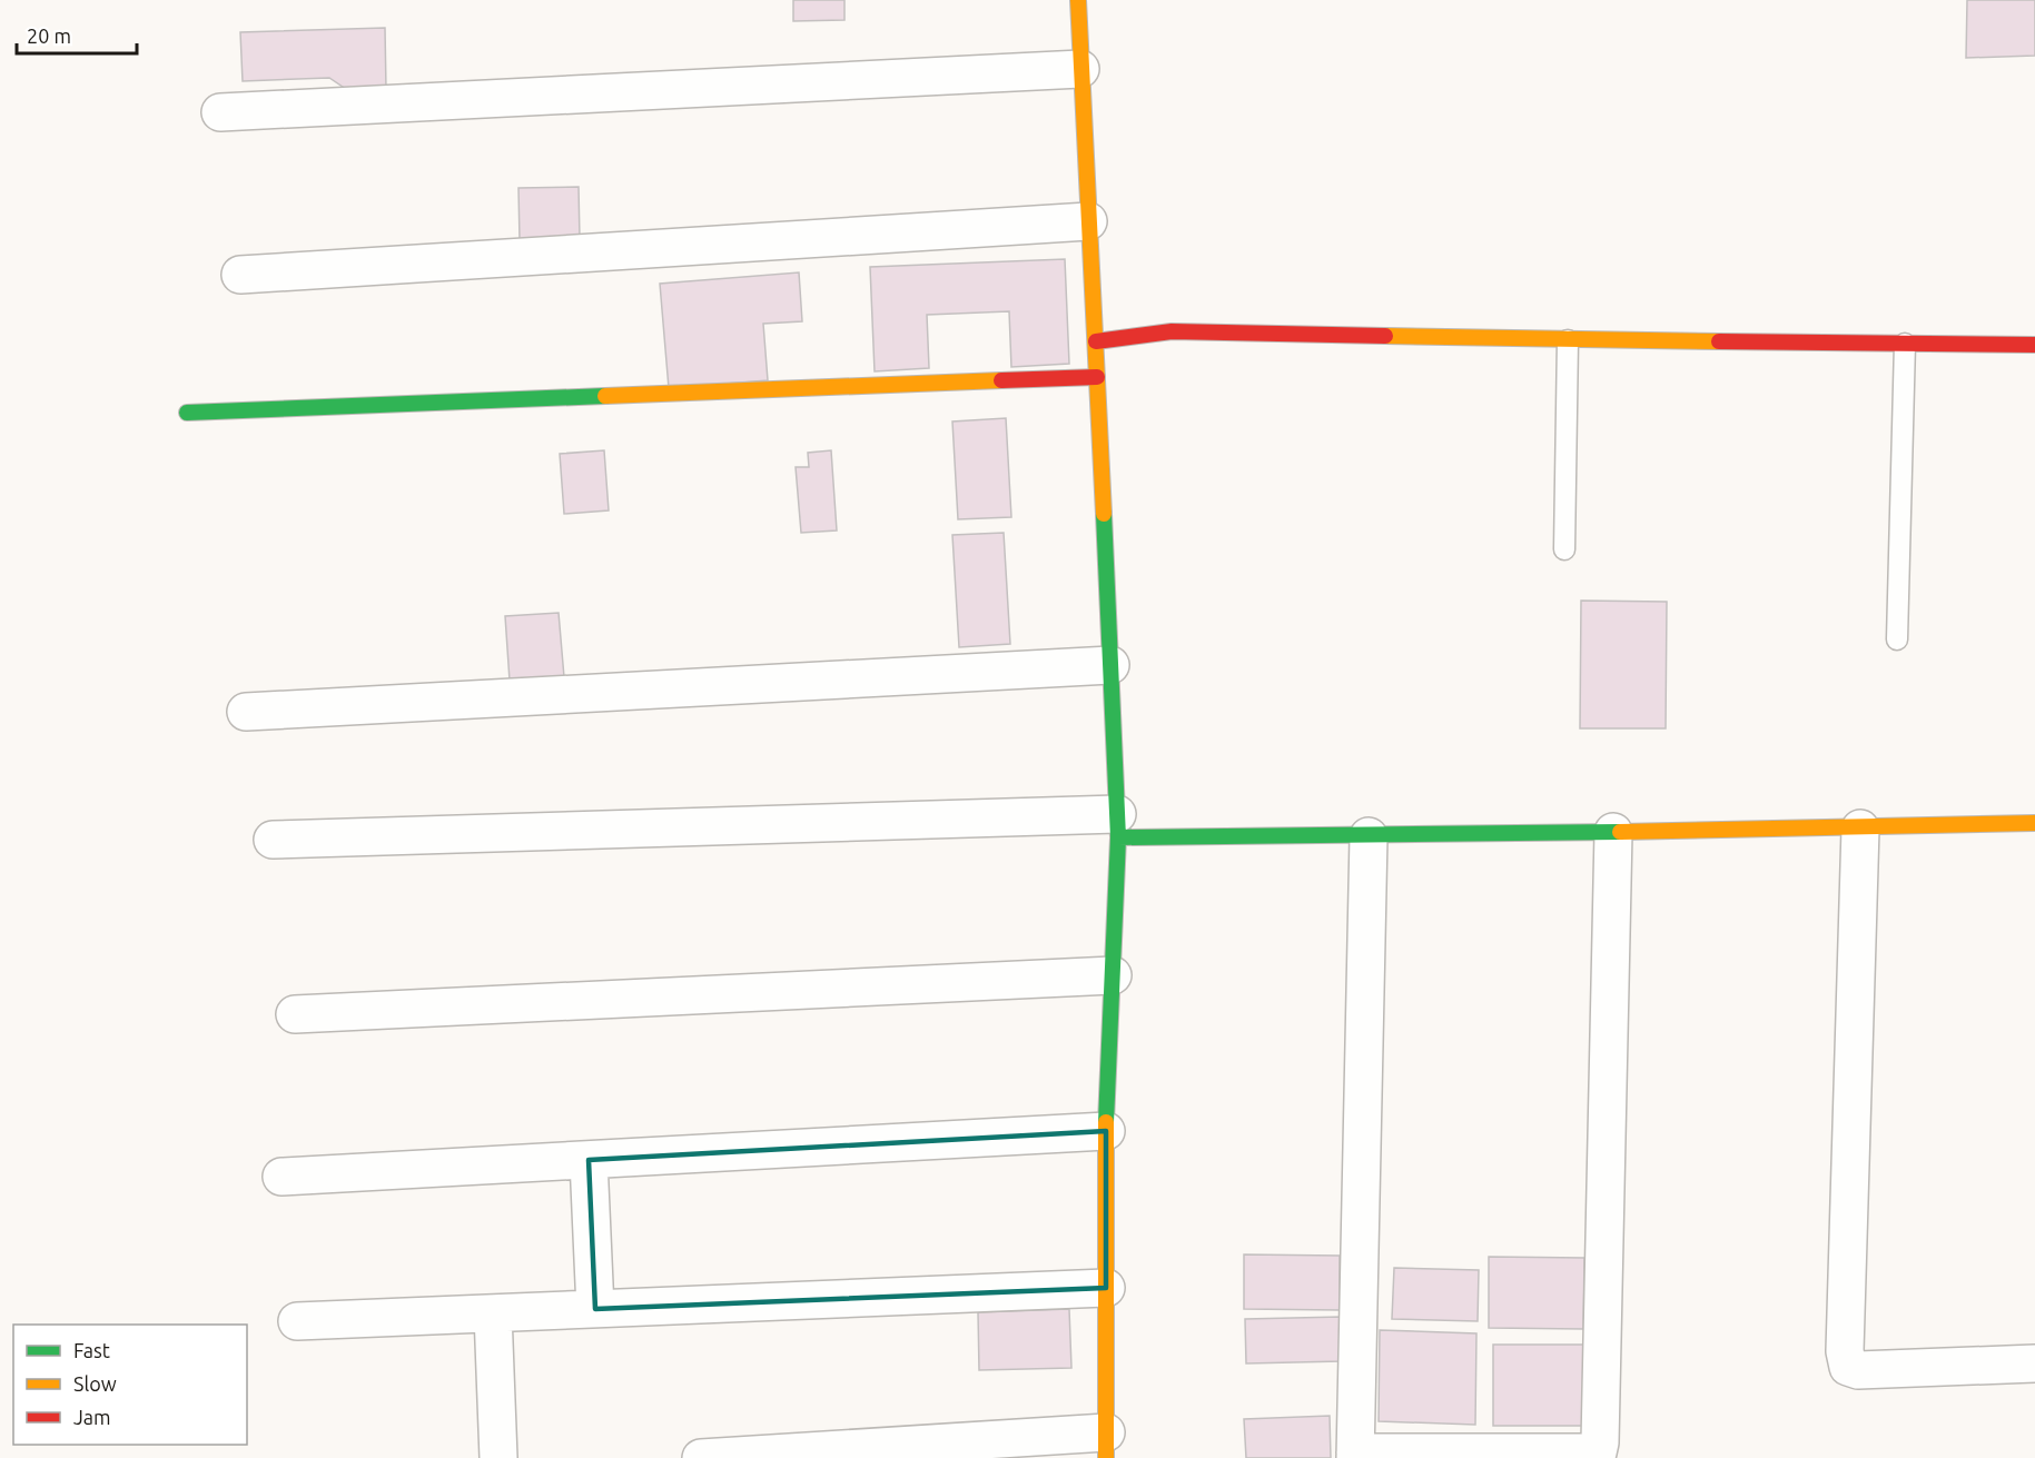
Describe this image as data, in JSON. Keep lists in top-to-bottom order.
{
  "legend": ["Fast", "Slow", "Jam"],
  "scale_bar": "20 m"
}
